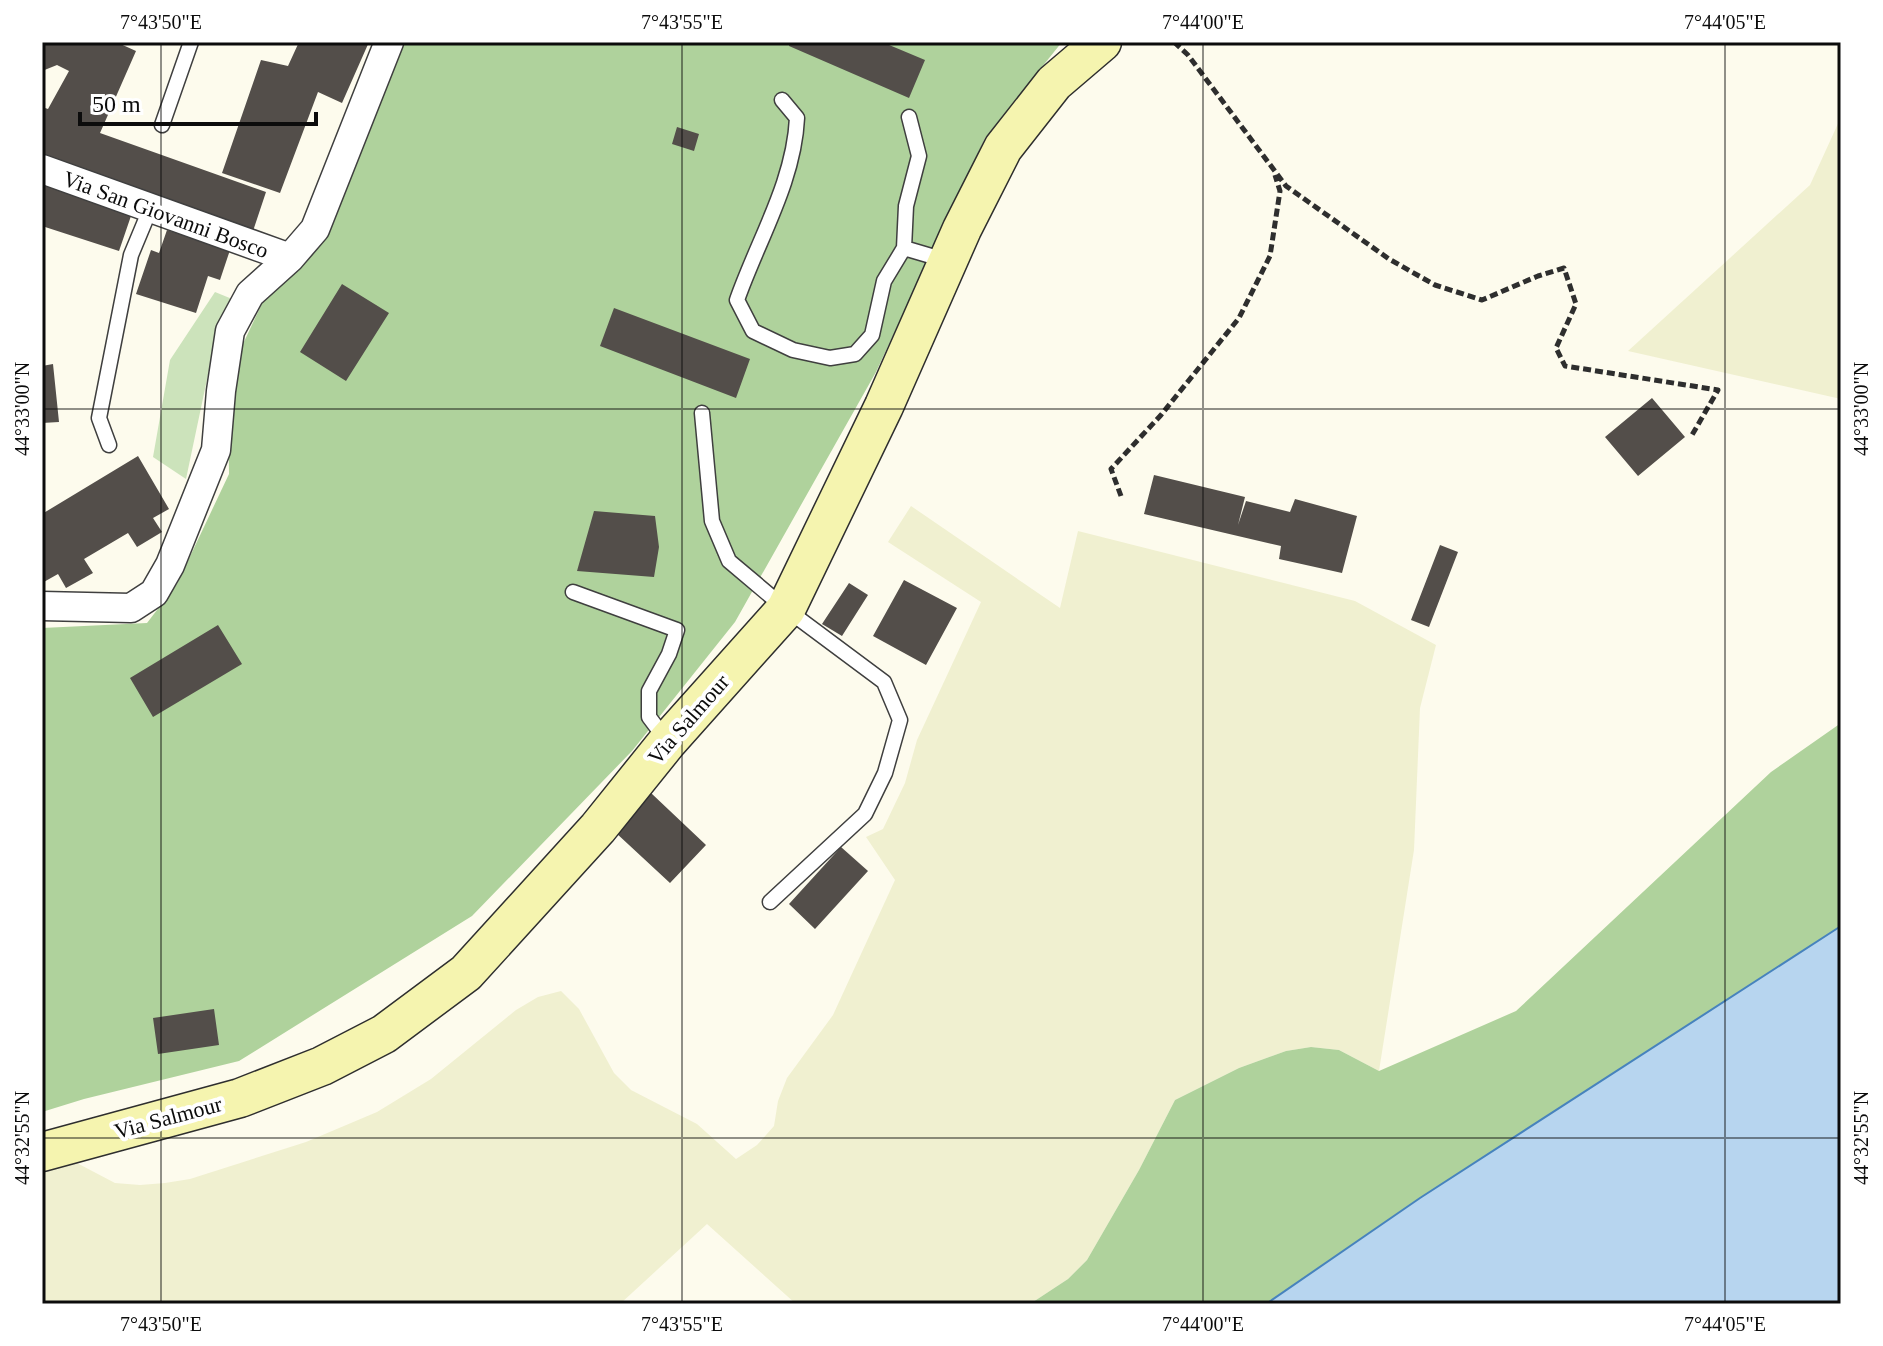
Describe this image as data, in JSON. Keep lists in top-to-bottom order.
{
  "streets": {
    "main road": ["Via Salmour"],
    "street": ["Via San Giovanni Bosco"]
  },
  "scale_bar": "50 m",
  "coordinates": [
    "7°43'50\"E",
    "7°43'55\"E",
    "7°44'00\"E",
    "7°44'05\"E",
    "44°33'00\"N",
    "44°32'55\"N"
  ]
}
